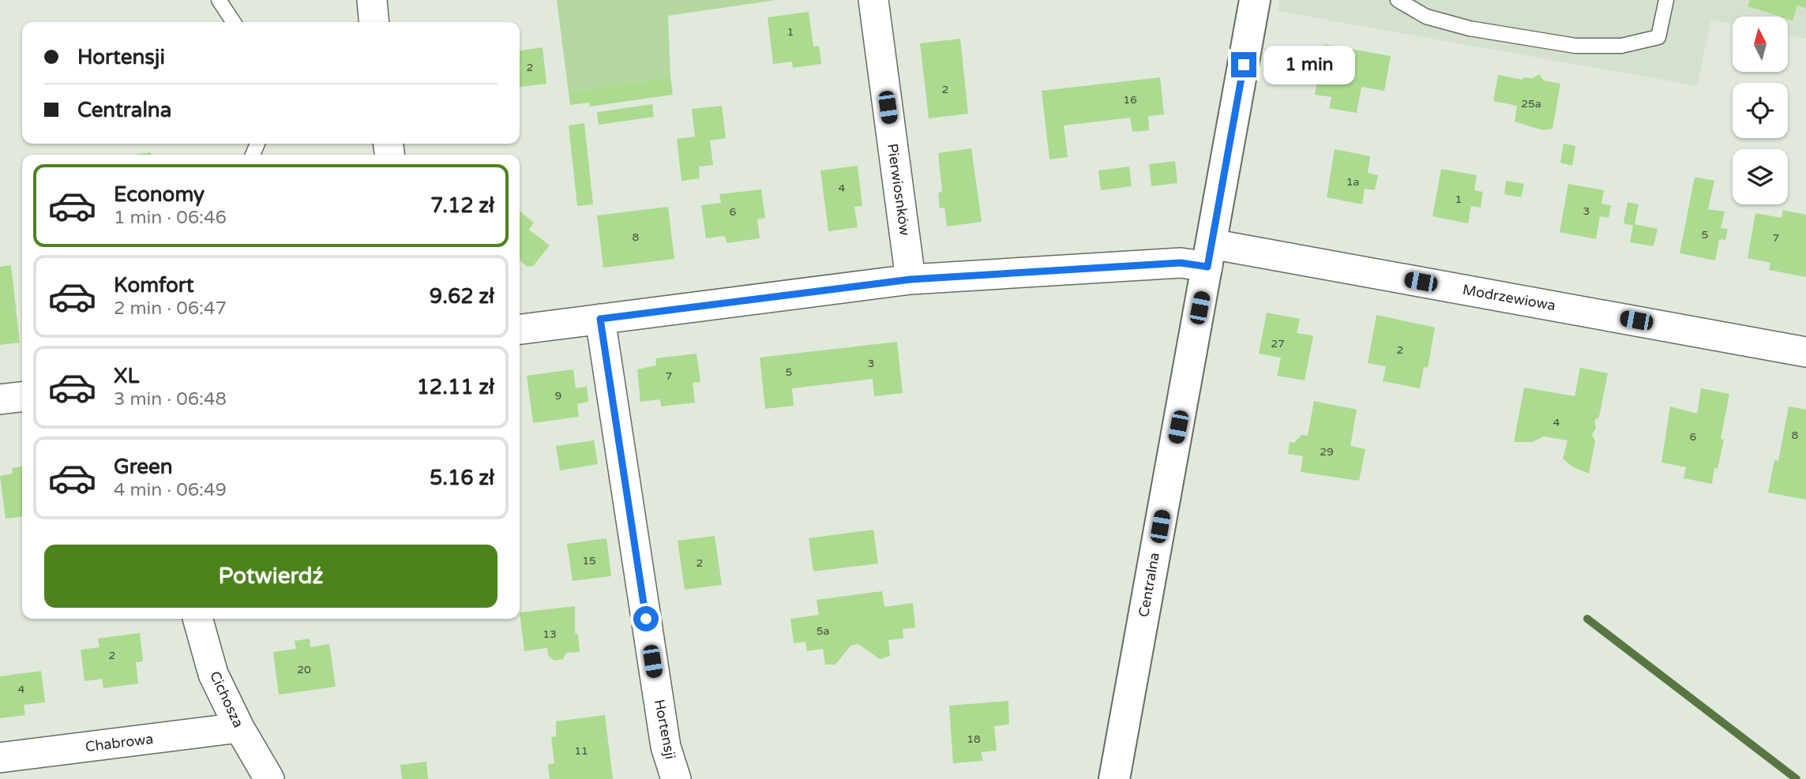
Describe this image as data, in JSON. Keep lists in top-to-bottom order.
{
  "streets": {
    "street": [
      "Pierwiosnków",
      "Modrzewiowa",
      "Centralna",
      "Cichosza",
      "Hortensji",
      "Chabrowa"
    ]
  },
  "crossings": [
    ["Pierwiosnków", "Modrzewiowa"],
    ["Modrzewiowa", "Centralna"],
    ["Modrzewiowa", "Hortensji"],
    ["Cichosza", "Chabrowa"]
  ],
  "house_numbers": [
    "1",
    "2",
    "2",
    "16",
    "25a",
    "1a",
    "4",
    "1",
    "3",
    "6",
    "5",
    "8",
    "7",
    "27",
    "2",
    "3",
    "5",
    "7",
    "9",
    "4",
    "8",
    "6",
    "29",
    "15",
    "2",
    "5a",
    "13",
    "2",
    "20",
    "4",
    "18",
    "11"
  ],
  "north": "top",
  "page": {
    "banner": ["Hortensji", "Centralna"],
    "bubble": "1 min",
    "list": [
      {
        "name": "Economy",
        "note": "1 min · 06:46",
        "value": "7.12 zł"
      },
      {
        "name": "Komfort",
        "note": "2 min · 06:47",
        "value": "9.62 zł"
      },
      {
        "name": "XL",
        "note": "3 min · 06:48",
        "value": "12.11 zł"
      },
      {
        "name": "Green",
        "note": "4 min · 06:49",
        "value": "5.16 zł"
      }
    ],
    "buttons": "Potwierdź"
  }
}
